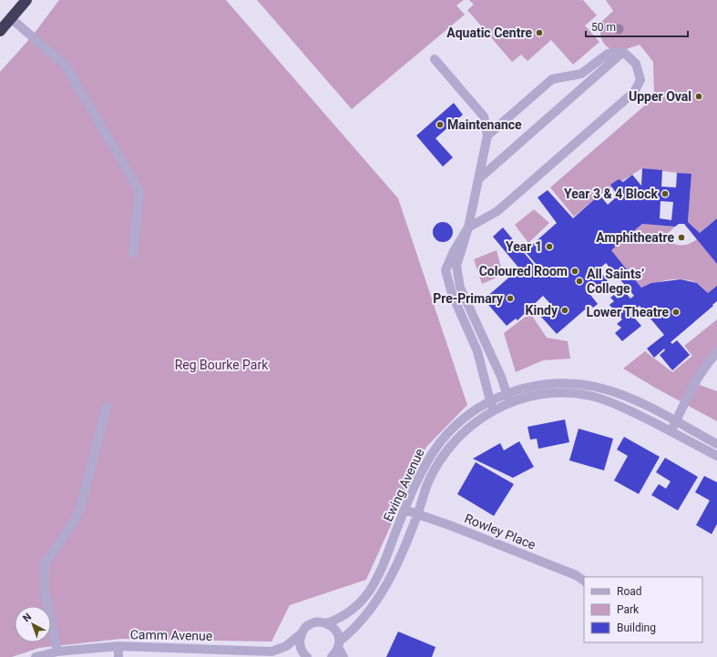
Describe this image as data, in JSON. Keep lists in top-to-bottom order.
{
  "streets": {
    "street": ["Ewing Avenue", "Rowley Place", "Camm Avenue"]
  },
  "crossings": [
    ["Ewing Avenue", "Rowley Place"],
    ["Ewing Avenue", "Camm Avenue"]
  ],
  "parks": ["Reg Bourke Park"],
  "places": [
    "Aquatic Centre",
    "Upper Oval",
    "Maintenance",
    "Year 3 & 4 Block",
    "Amphitheatre",
    "Year 1",
    "Coloured Room",
    "All Saints’ College",
    "Pre-Primary",
    "Kindy",
    "Lower Theatre"
  ],
  "legend": ["Road", "Park", "Building"],
  "scale_bar": "50 m",
  "north": "top left"
}
